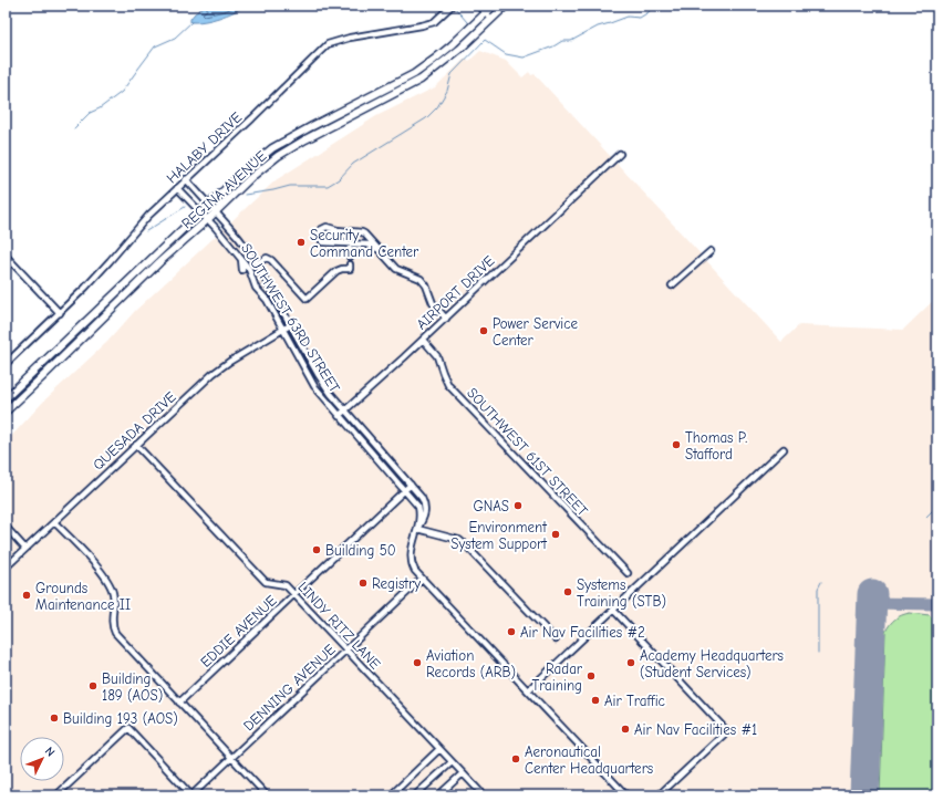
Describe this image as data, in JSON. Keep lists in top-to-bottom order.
{
  "streets": {
    "main road": ["REGINA AVENUE"],
    "street": [
      "HALABY DRIVE",
      "AIRPORT DRIVE",
      "SOUTHWEST 63RD STREET",
      "QUESADA DRIVE",
      "SOUTHWEST 61ST STREET",
      "LINDY RITZ LANE",
      "EDDIE AVENUE",
      "DENNING AVENUE"
    ]
  },
  "crossings": [
    ["HALABY DRIVE", "SOUTHWEST 63RD STREET"],
    ["REGINA AVENUE", "SOUTHWEST 63RD STREET"],
    ["AIRPORT DRIVE", "SOUTHWEST 63RD STREET"],
    ["AIRPORT DRIVE", "SOUTHWEST 61ST STREET"],
    ["SOUTHWEST 63RD STREET", "QUESADA DRIVE"],
    ["SOUTHWEST 63RD STREET", "EDDIE AVENUE"],
    ["SOUTHWEST 63RD STREET", "DENNING AVENUE"],
    ["QUESADA DRIVE", "LINDY RITZ LANE"],
    ["LINDY RITZ LANE", "EDDIE AVENUE"],
    ["LINDY RITZ LANE", "DENNING AVENUE"]
  ],
  "places": [
    "Security Command Center",
    "Power Service Center",
    "Thomas P. Stafford",
    "GNAS",
    "Environment System Support",
    "Building 50",
    "Registry",
    "Systems Training (STB)",
    "Grounds Maintenance II",
    "Air Nav Facilities #2",
    "Aviation Records (ARB)",
    "Academy Headquarters (Student Services)",
    "Radar Training",
    "Building 189 (AOS)",
    "Air Traffic",
    "Building 193 (AOS)",
    "Air Nav Facilities #1",
    "Aeronautical Center Headquarters"
  ],
  "north": "top right"
}
